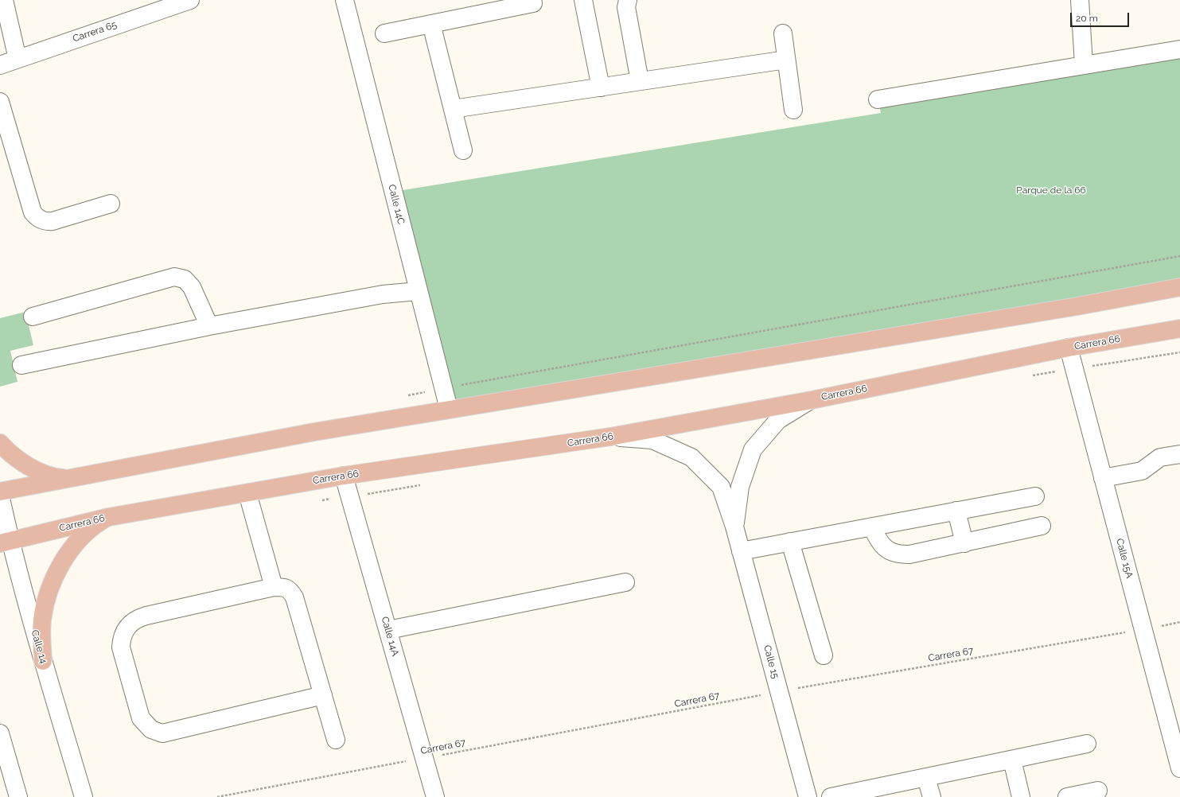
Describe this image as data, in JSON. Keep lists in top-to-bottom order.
{
  "streets": {
    "main road": ["Carrera 66"],
    "street": [
      "Carrera 65",
      "Calle 14C",
      "Calle 15A",
      "Calle 14A",
      "Calle 14",
      "Calle 15"
    ],
    "path": ["Carrera 67"]
  },
  "crossings": [
    ["Carrera 66", "Calle 15A"],
    ["Carrera 66", "Calle 14A"],
    ["Carrera 66", "Calle 14"],
    ["Carrera 66", "Calle 15"],
    ["Calle 15A", "Carrera 67"],
    ["Calle 14A", "Carrera 67"],
    ["Carrera 67", "Calle 15"]
  ],
  "parks": ["Parque de la 66"],
  "scale_bar": "20 m"
}
